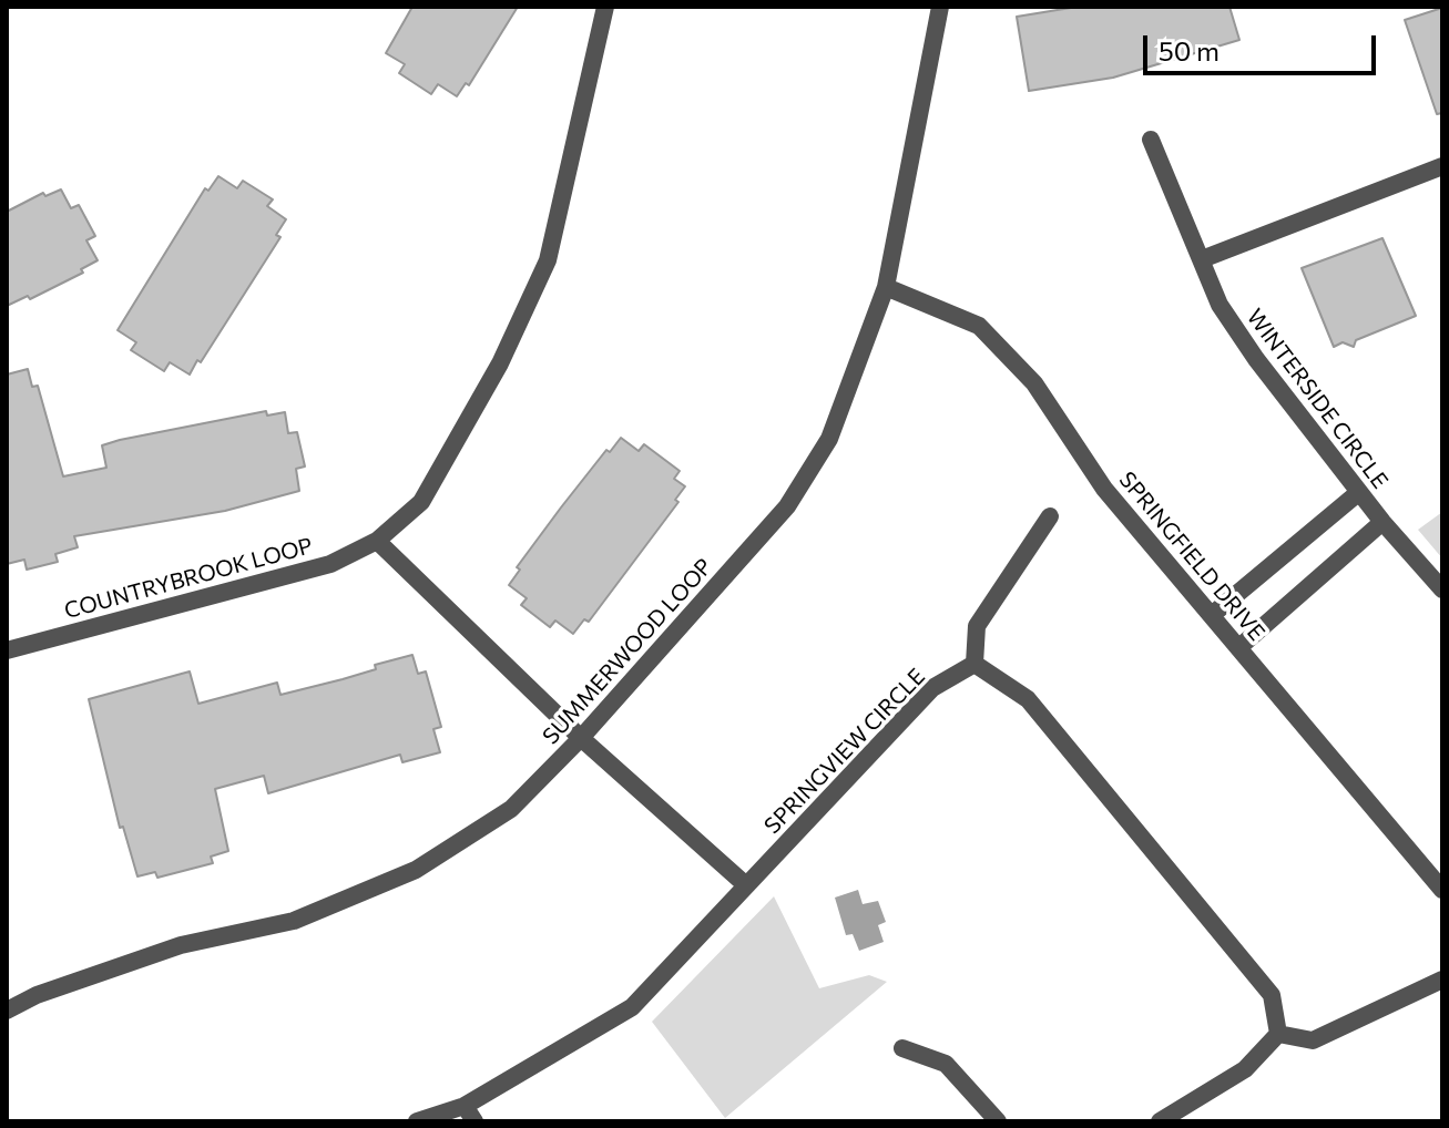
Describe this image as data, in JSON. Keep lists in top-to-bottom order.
{
  "streets": {
    "street": [
      "WINTERSIDE CIRCLE",
      "SPRINGFIELD DRIVE",
      "COUNTRYBROOK LOOP",
      "SUMMERWOOD LOOP",
      "SPRINGVIEW CIRCLE"
    ]
  },
  "crossings": [
    ["SPRINGFIELD DRIVE", "SUMMERWOOD LOOP"]
  ],
  "scale_bar": "50 m"
}
